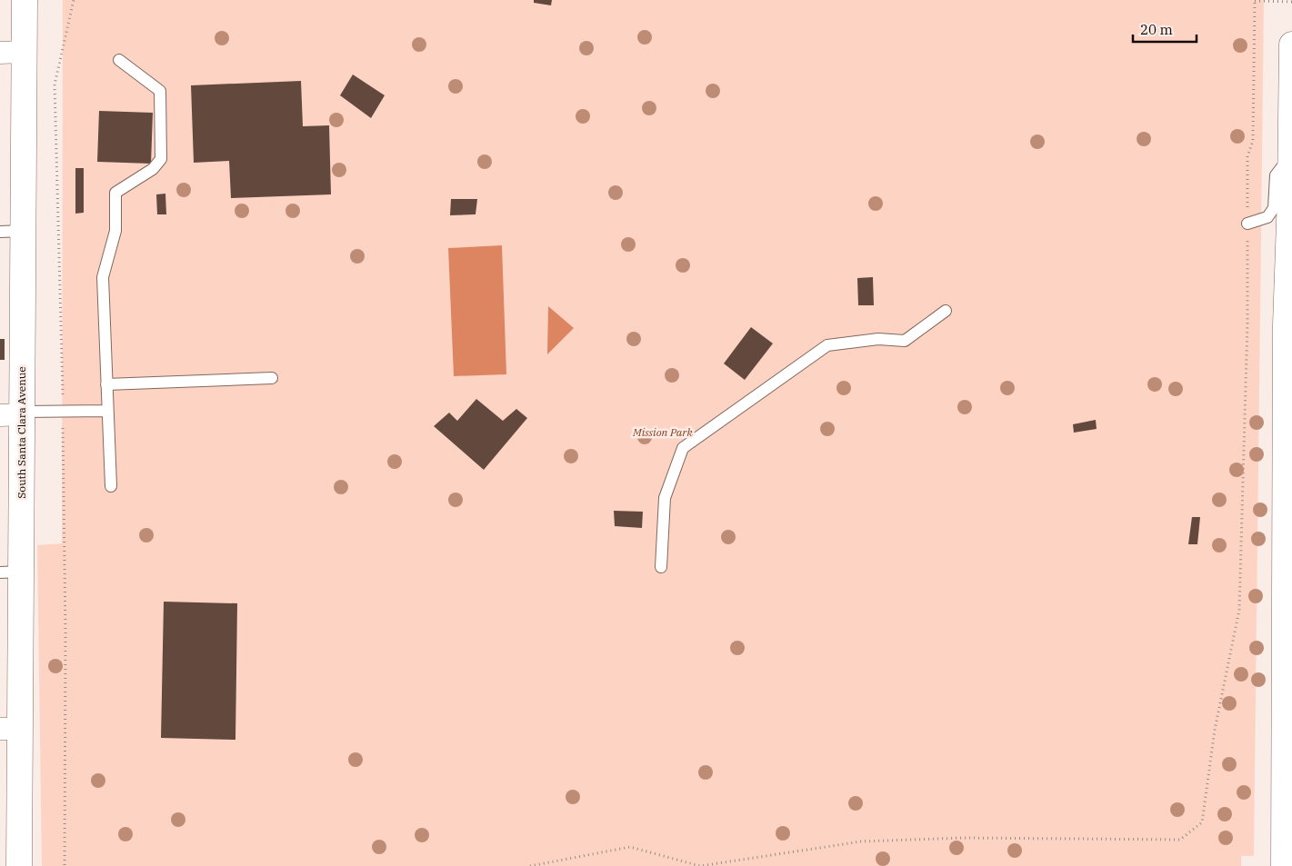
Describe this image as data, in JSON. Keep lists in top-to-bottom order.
{
  "streets": {
    "street": ["South Santa Clara Avenue"]
  },
  "parks": ["Mission Park"],
  "scale_bar": "20 m"
}
